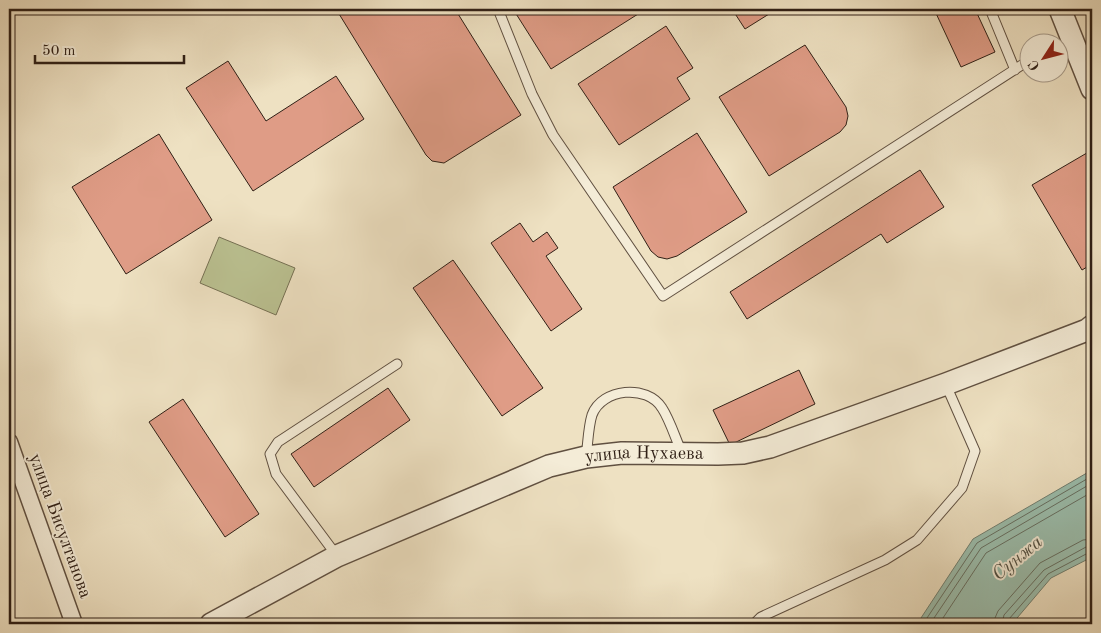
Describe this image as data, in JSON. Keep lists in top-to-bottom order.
{
  "streets": {
    "street": ["улица Нухаева", "улица Бисултанова"]
  },
  "water": ["Сунжа"],
  "scale_bar": "50 m",
  "north": "bottom left"
}
